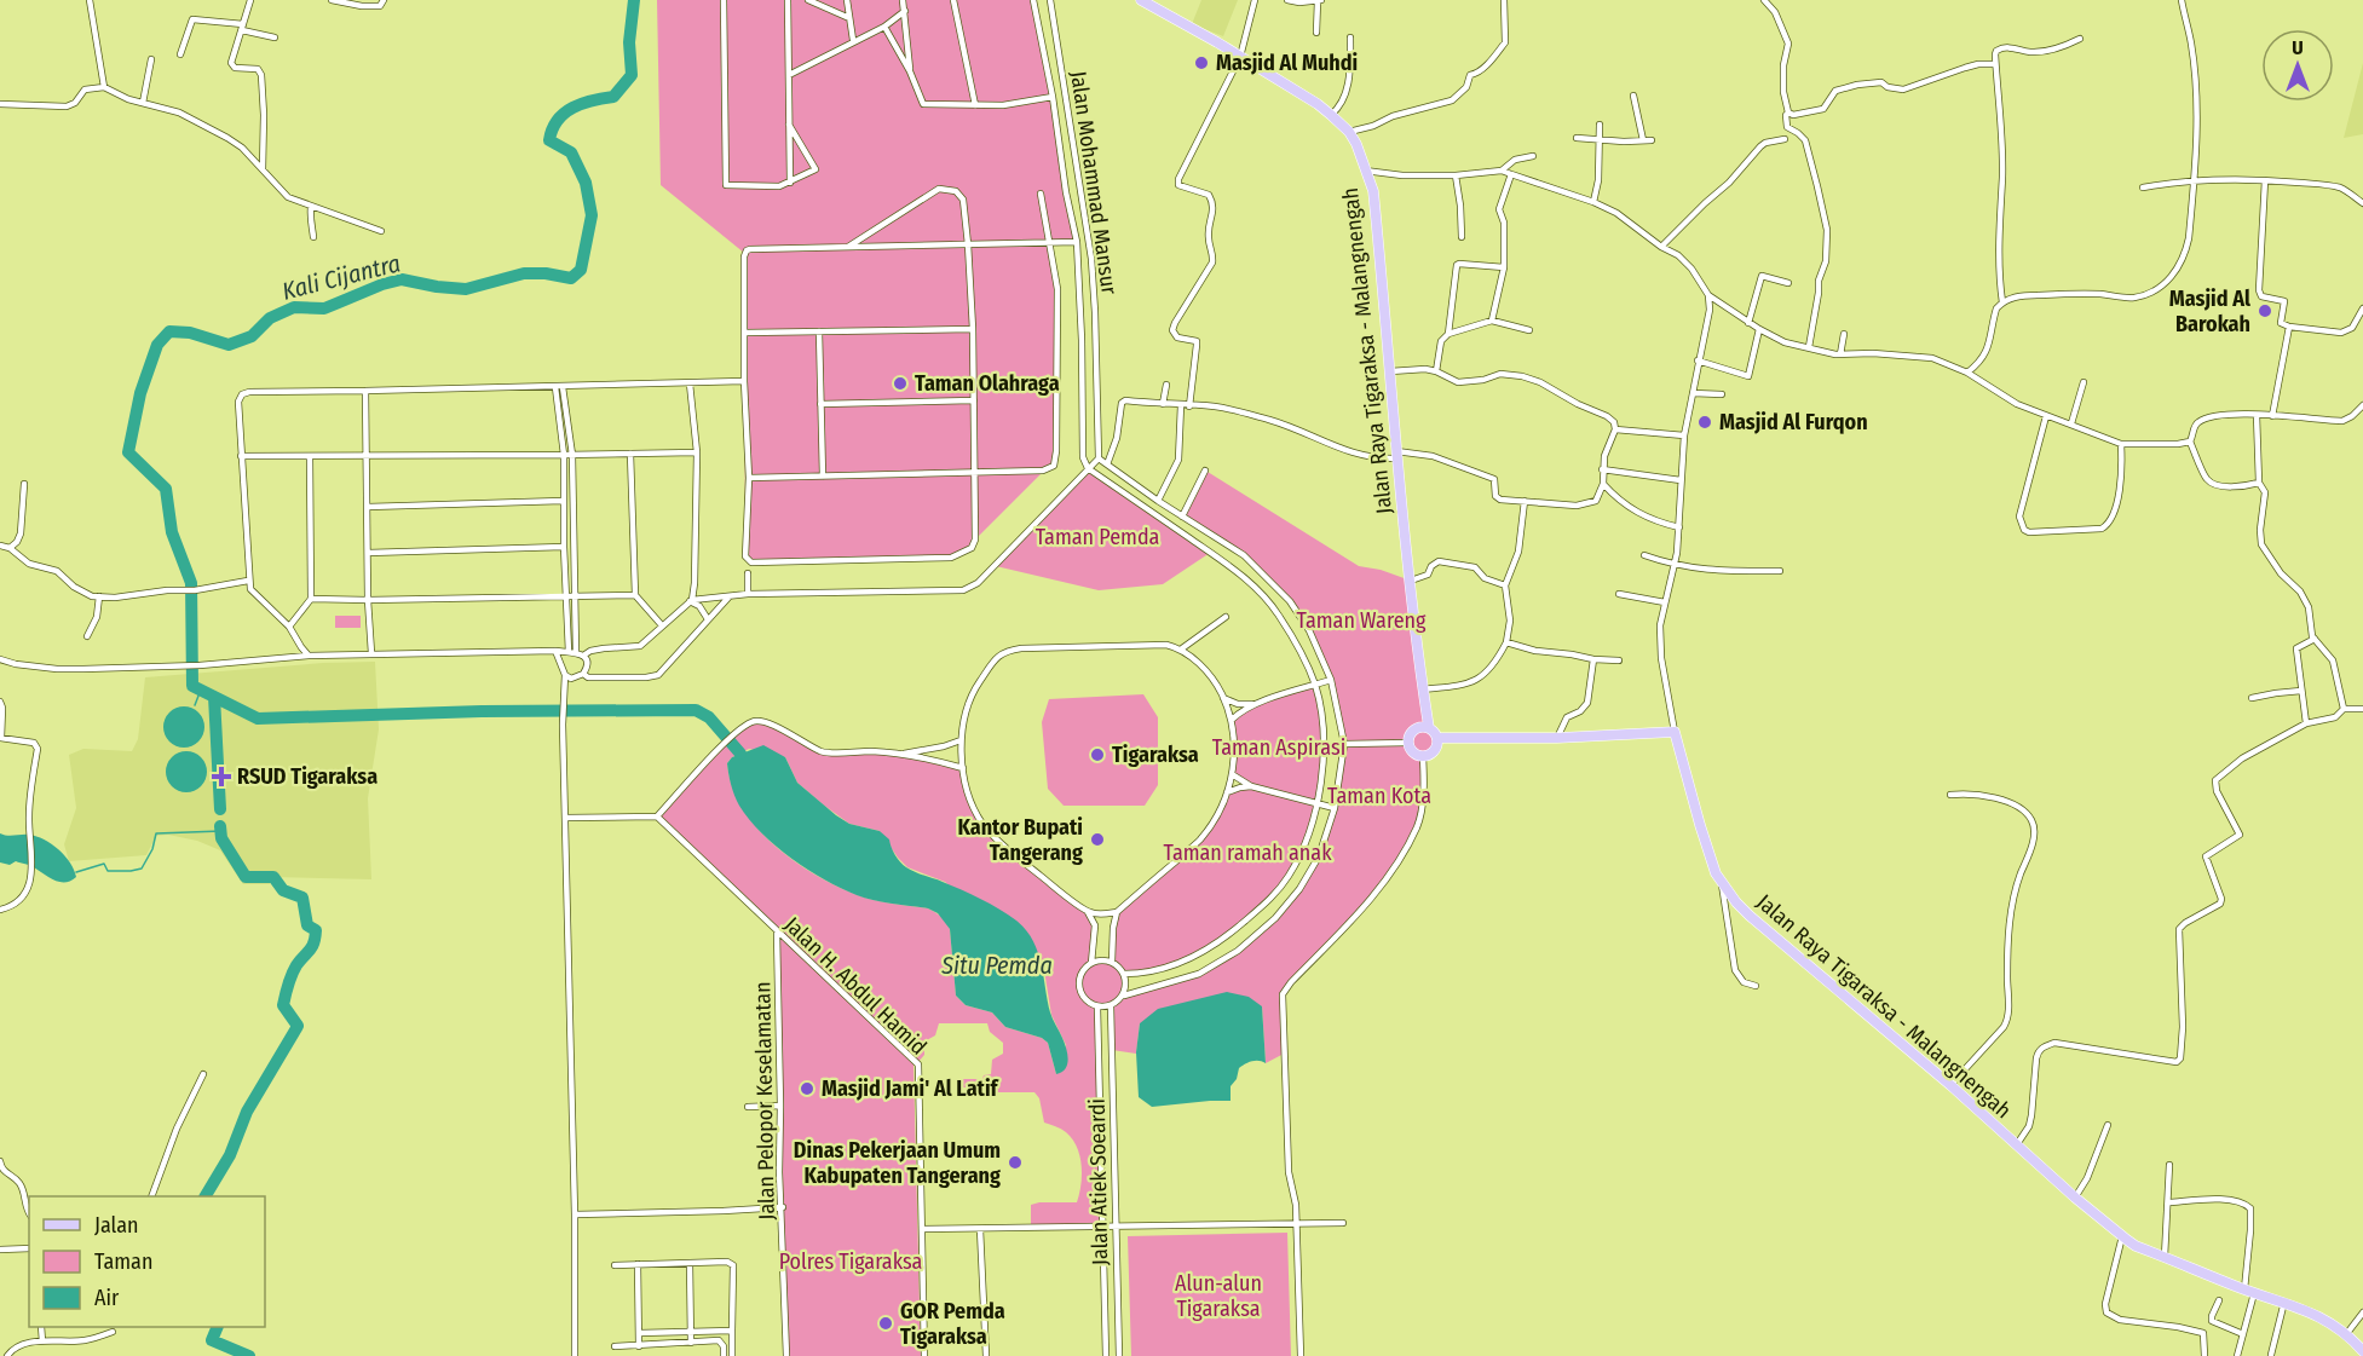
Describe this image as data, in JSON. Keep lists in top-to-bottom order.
{
  "streets": {
    "main road": ["Jalan Raya Tigaraksa - Malangnengah"],
    "street": [
      "Jalan Mohammad Mansur",
      "Jalan H. Abdul Hamid",
      "Jalan Pelopor Keselamatan",
      "Jalan Atiek Soeardi"
    ]
  },
  "crossings": [
    ["Jalan H. Abdul Hamid", "Jalan Pelopor Keselamatan"]
  ],
  "water": ["Kali Cijantra", "Situ Pemda"],
  "parks": [
    "Taman Pemda",
    "Taman Wareng",
    "Taman Aspirasi",
    "Taman Kota",
    "Taman ramah anak",
    "Polres Tigaraksa",
    "Alun-alun Tigaraksa"
  ],
  "places": {
    "other": [
      "Masjid Al Muhdi",
      "Masjid Al Barokah",
      "Taman Olahraga",
      "Masjid Al Furqon",
      "Tigaraksa",
      "Kantor Bupati Tangerang",
      "Masjid Jami' Al Latif",
      "Dinas Pekerjaan Umum Kabupaten Tangerang",
      "GOR Pemda Tigaraksa"
    ],
    "health": ["RSUD Tigaraksa"]
  },
  "legend": ["Jalan", "Taman", "Air"],
  "north": "top"
}
